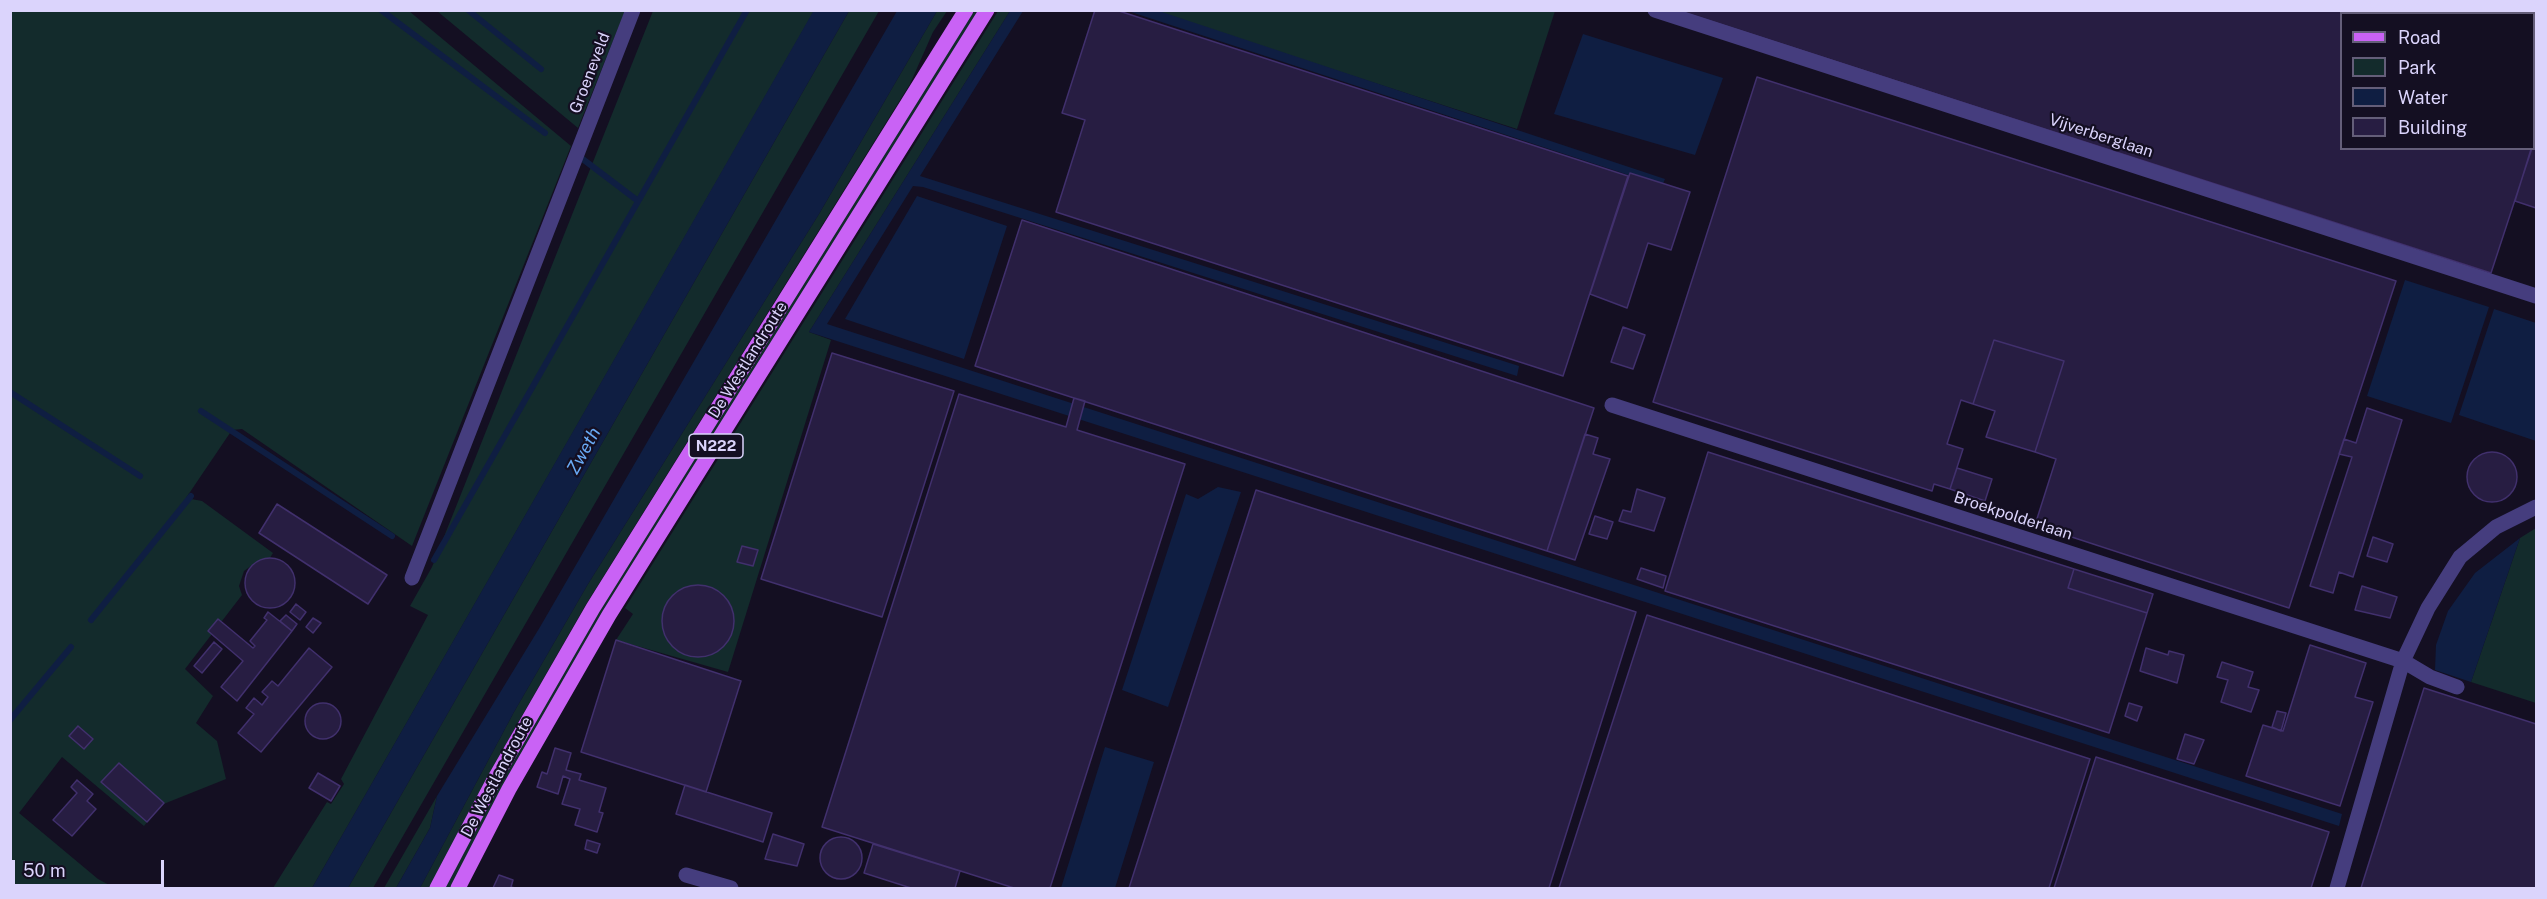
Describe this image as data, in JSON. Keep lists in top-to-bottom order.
{
  "streets": {
    "main road": ["De Westlandroute", "N222"],
    "street": ["Groeneveld", "Vijverberglaan", "Broekpolderlaan"]
  },
  "water": ["Zweth"],
  "legend": [
    "Road",
    "Park",
    "Water",
    "Building"
  ],
  "scale_bar": "50 m"
}
